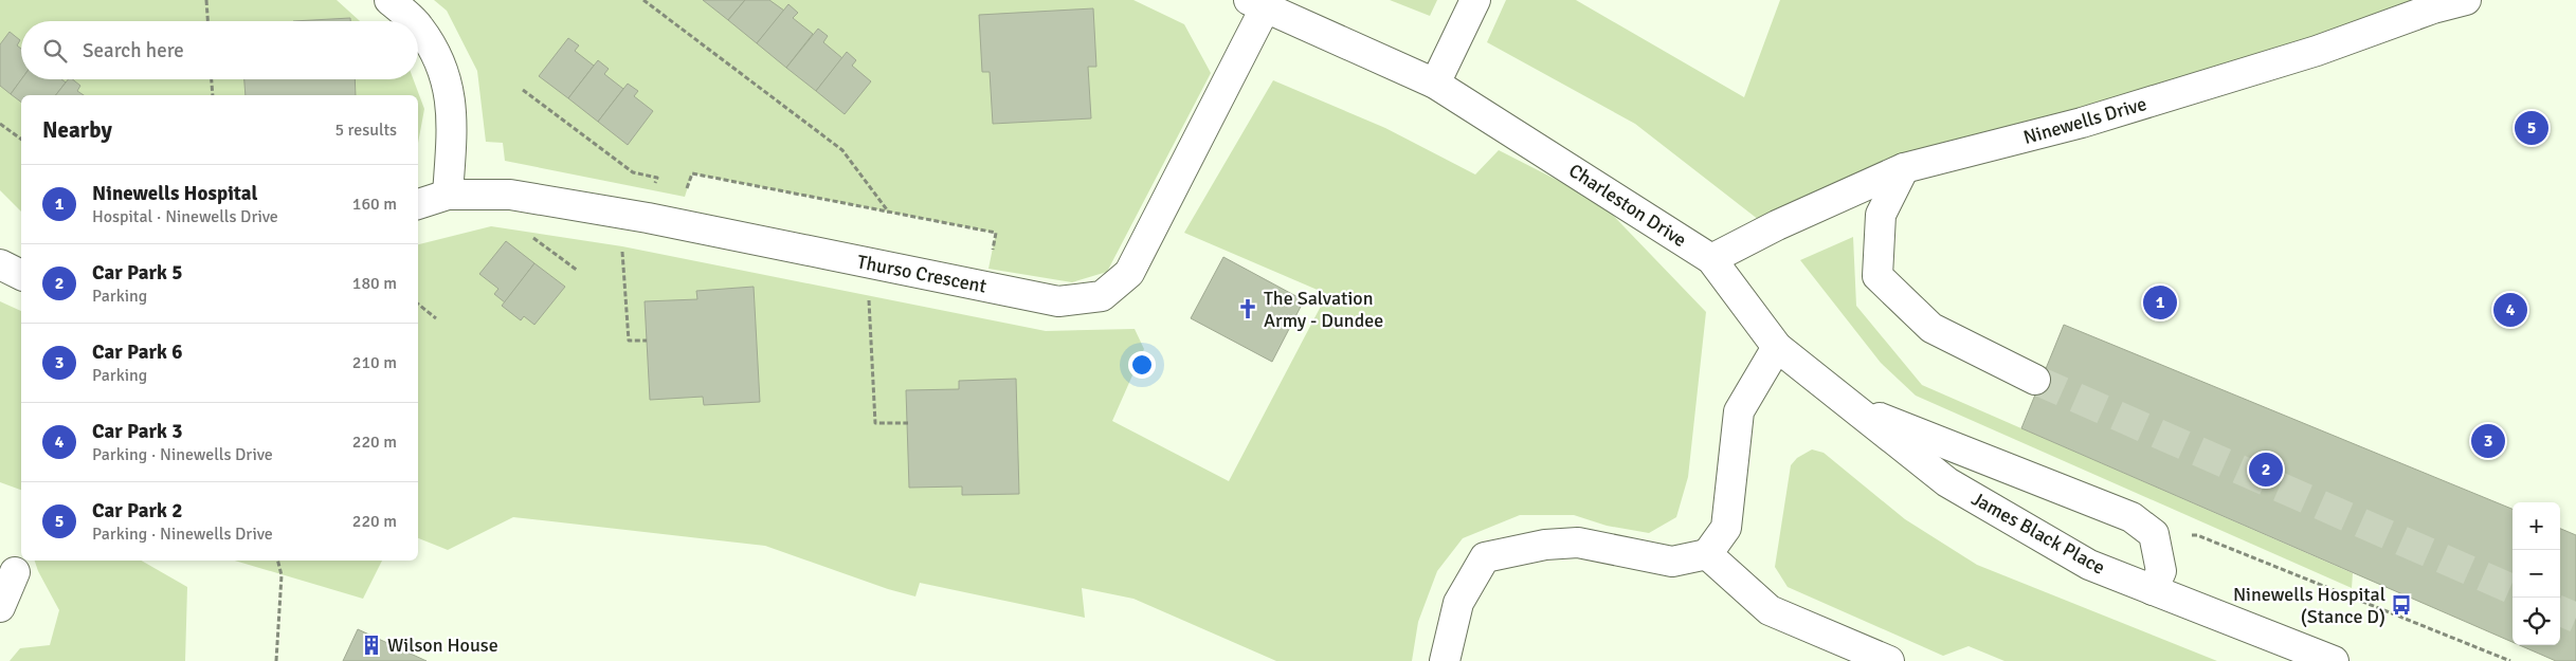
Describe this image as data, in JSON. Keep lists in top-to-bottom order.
{
  "streets": {
    "street": [
      "Ninewells Drive",
      "Charleston Drive",
      "Thurso Crescent",
      "James Black Place"
    ]
  },
  "crossings": [
    ["Ninewells Drive", "Charleston Drive"],
    ["Charleston Drive", "Thurso Crescent"],
    ["Charleston Drive", "James Black Place"]
  ],
  "places": {
    "church": ["The Salvation Army - Dundee"],
    "bus stop": ["Ninewells Hospital (Stance D)"],
    "building": ["Wilson House"]
  },
  "page": {
    "search": "Search here",
    "heading": ["Nearby", "5 results"],
    "pins": [
      "5",
      "1",
      "4",
      "3",
      "2"
    ],
    "list": [
      {
        "mark": "1",
        "name": "Ninewells Hospital",
        "note": "Hospital · Ninewells Drive",
        "value": "160 m"
      },
      {
        "mark": "2",
        "name": "Car Park 5",
        "note": "Parking",
        "value": "180 m"
      },
      {
        "mark": "3",
        "name": "Car Park 6",
        "note": "Parking",
        "value": "210 m"
      },
      {
        "mark": "4",
        "name": "Car Park 3",
        "note": "Parking · Ninewells Drive",
        "value": "220 m"
      },
      {
        "mark": "5",
        "name": "Car Park 2",
        "note": "Parking · Ninewells Drive",
        "value": "220 m"
      }
    ],
    "map_buttons": ["+", "−"]
  }
}
